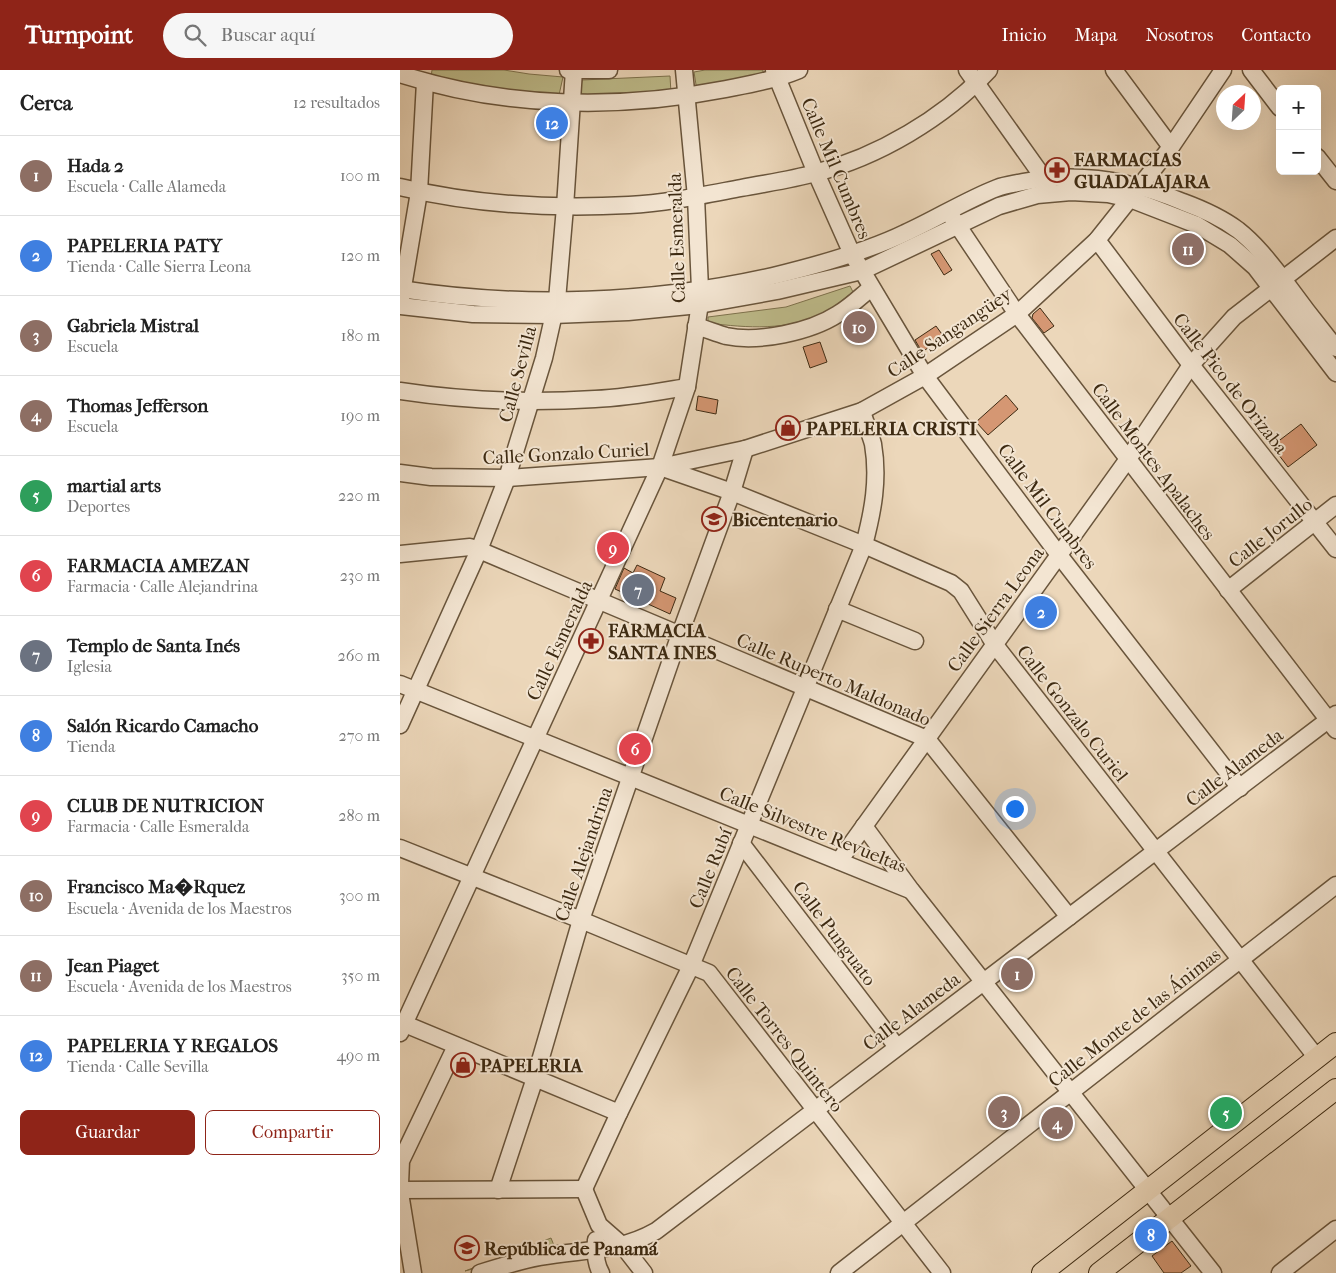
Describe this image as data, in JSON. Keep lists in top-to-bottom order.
{
  "streets": {
    "street": [
      "Calle Mil Cumbres",
      "Calle Esmeralda",
      "Calle Sangangüey",
      "Calle Sevilla",
      "Calle Pico de Orizaba",
      "Calle Gonzalo Curiel",
      "Calle Montes Apalaches",
      "Calle Jorullo",
      "Calle Sierra Leona",
      "Calle Ruperto Maldonado",
      "Calle Alameda",
      "Calle Silvestre Revueltas",
      "Calle Alejandrina",
      "Calle Rubí",
      "Calle Punguato",
      "Calle Monte de las Ánimas",
      "Calle Torres Quintero"
    ]
  },
  "crossings": [
    ["Calle Mil Cumbres", "Calle Sangangüey"],
    ["Calle Mil Cumbres", "Calle Sierra Leona"],
    ["Calle Mil Cumbres", "Calle Alameda"],
    ["Calle Esmeralda", "Calle Sangangüey"],
    ["Calle Esmeralda", "Calle Gonzalo Curiel"],
    ["Calle Esmeralda", "Calle Ruperto Maldonado"],
    ["Calle Esmeralda", "Calle Silvestre Revueltas"],
    ["Calle Esmeralda", "Calle Torres Quintero"],
    ["Calle Sangangüey", "Calle Pico de Orizaba"],
    ["Calle Sangangüey", "Calle Gonzalo Curiel"],
    ["Calle Sangangüey", "Calle Montes Apalaches"],
    ["Calle Sangangüey", "Calle Alejandrina"],
    ["Calle Sangangüey", "Calle Rubí"],
    ["Calle Sevilla", "Calle Gonzalo Curiel"],
    ["Calle Sevilla", "Calle Ruperto Maldonado"],
    ["Calle Sevilla", "Calle Silvestre Revueltas"],
    ["Calle Pico de Orizaba", "Calle Jorullo"],
    ["Calle Pico de Orizaba", "Calle Sierra Leona"],
    ["Calle Gonzalo Curiel", "Calle Sierra Leona"],
    ["Calle Gonzalo Curiel", "Calle Alameda"],
    ["Calle Gonzalo Curiel", "Calle Alejandrina"],
    ["Calle Gonzalo Curiel", "Calle Rubí"],
    ["Calle Gonzalo Curiel", "Calle Monte de las Ánimas"],
    ["Calle Montes Apalaches", "Calle Jorullo"],
    ["Calle Montes Apalaches", "Calle Sierra Leona"],
    ["Calle Montes Apalaches", "Calle Alameda"],
    ["Calle Sierra Leona", "Calle Ruperto Maldonado"],
    ["Calle Sierra Leona", "Calle Silvestre Revueltas"],
    ["Calle Ruperto Maldonado", "Calle Alameda"],
    ["Calle Ruperto Maldonado", "Calle Alejandrina"],
    ["Calle Ruperto Maldonado", "Calle Rubí"],
    ["Calle Alameda", "Calle Silvestre Revueltas"],
    ["Calle Alameda", "Calle Punguato"],
    ["Calle Alameda", "Calle Torres Quintero"],
    ["Calle Silvestre Revueltas", "Calle Alejandrina"],
    ["Calle Silvestre Revueltas", "Calle Rubí"],
    ["Calle Silvestre Revueltas", "Calle Monte de las Ánimas"],
    ["Calle Alejandrina", "Calle Torres Quintero"],
    ["Calle Rubí", "Calle Punguato"],
    ["Calle Rubí", "Calle Torres Quintero"],
    ["Calle Monte de las Ánimas", "Calle Torres Quintero"]
  ],
  "places": {
    "pharmacy": ["FARMACIAS GUADALAJARA", "FARMACIA SANTA INES"],
    "shop": ["PAPELERIA CRISTI", "PAPELERIA"],
    "school or university": ["Bicentenario", "República de Panamá"]
  },
  "north": "top right",
  "page": {
    "header": "Turnpoint",
    "search": "Buscar aquí",
    "nav": [
      "Inicio",
      "Mapa",
      "Nosotros",
      "Contacto"
    ],
    "heading": ["Cerca", "12 resultados"],
    "map_buttons": ["+", "−"],
    "pins": [
      "12",
      "11",
      "10",
      "9",
      "7",
      "2",
      "6",
      "1",
      "3",
      "5",
      "4",
      "8"
    ],
    "list": [
      {
        "mark": "1",
        "name": "Hada 2",
        "note": "Escuela · Calle Alameda",
        "value": "100 m"
      },
      {
        "mark": "2",
        "name": "PAPELERIA PATY",
        "note": "Tienda · Calle Sierra Leona",
        "value": "120 m"
      },
      {
        "mark": "3",
        "name": "Gabriela Mistral",
        "note": "Escuela",
        "value": "180 m"
      },
      {
        "mark": "4",
        "name": "Thomas Jefferson",
        "note": "Escuela",
        "value": "190 m"
      },
      {
        "mark": "5",
        "name": "martial arts",
        "note": "Deportes",
        "value": "220 m"
      },
      {
        "mark": "6",
        "name": "FARMACIA AMEZAN",
        "note": "Farmacia · Calle Alejandrina",
        "value": "230 m"
      },
      {
        "mark": "7",
        "name": "Templo de Santa Inés",
        "note": "Iglesia",
        "value": "260 m"
      },
      {
        "mark": "8",
        "name": "Salón Ricardo Camacho",
        "note": "Tienda",
        "value": "270 m"
      },
      {
        "mark": "9",
        "name": "CLUB DE NUTRICION",
        "note": "Farmacia · Calle Esmeralda",
        "value": "280 m"
      },
      {
        "mark": "10",
        "name": "Francisco Ma�Rquez",
        "note": "Escuela · Avenida de los Maestros",
        "value": "300 m"
      },
      {
        "mark": "11",
        "name": "Jean Piaget",
        "note": "Escuela · Avenida de los Maestros",
        "value": "350 m"
      },
      {
        "mark": "12",
        "name": "PAPELERIA Y REGALOS",
        "note": "Tienda · Calle Sevilla",
        "value": "490 m"
      }
    ],
    "buttons": ["Guardar", "Compartir"]
  }
}
